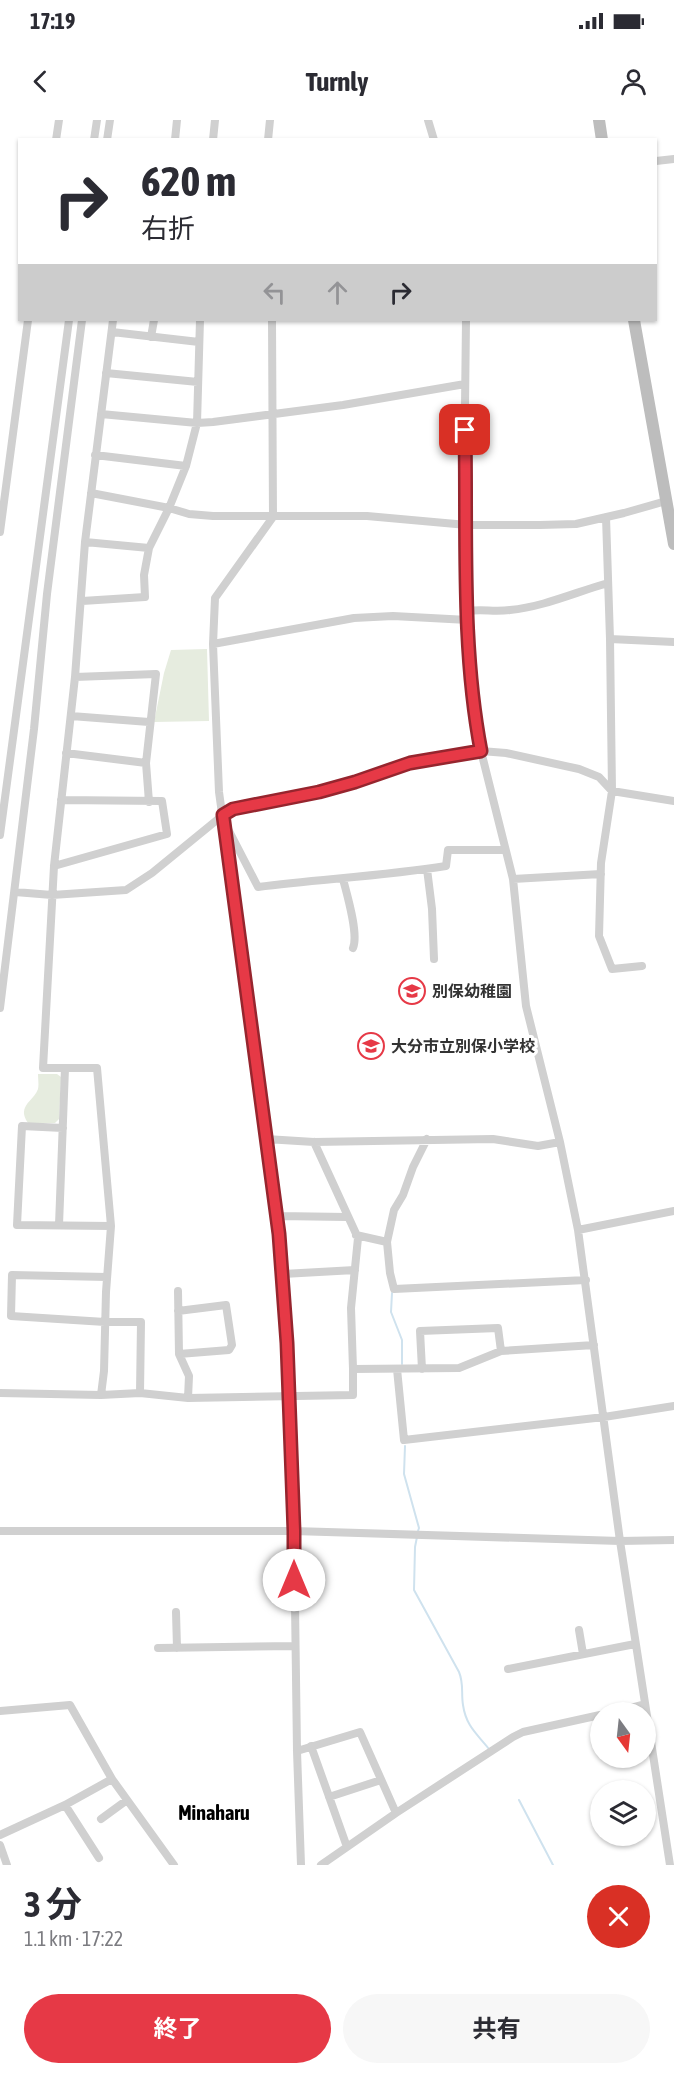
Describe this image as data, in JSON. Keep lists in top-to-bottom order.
{
  "districts": ["Minaharu"],
  "places": {
    "school or university": ["別保幼稚園", "大分市立別保小学校"]
  },
  "north": "bottom",
  "page": {
    "status": "17:19",
    "header": "Turnly",
    "turn": ["620 m", "右折"],
    "heading": ["3 分", "1.1 km · 17:22"],
    "buttons": ["終了", "共有"]
  }
}
